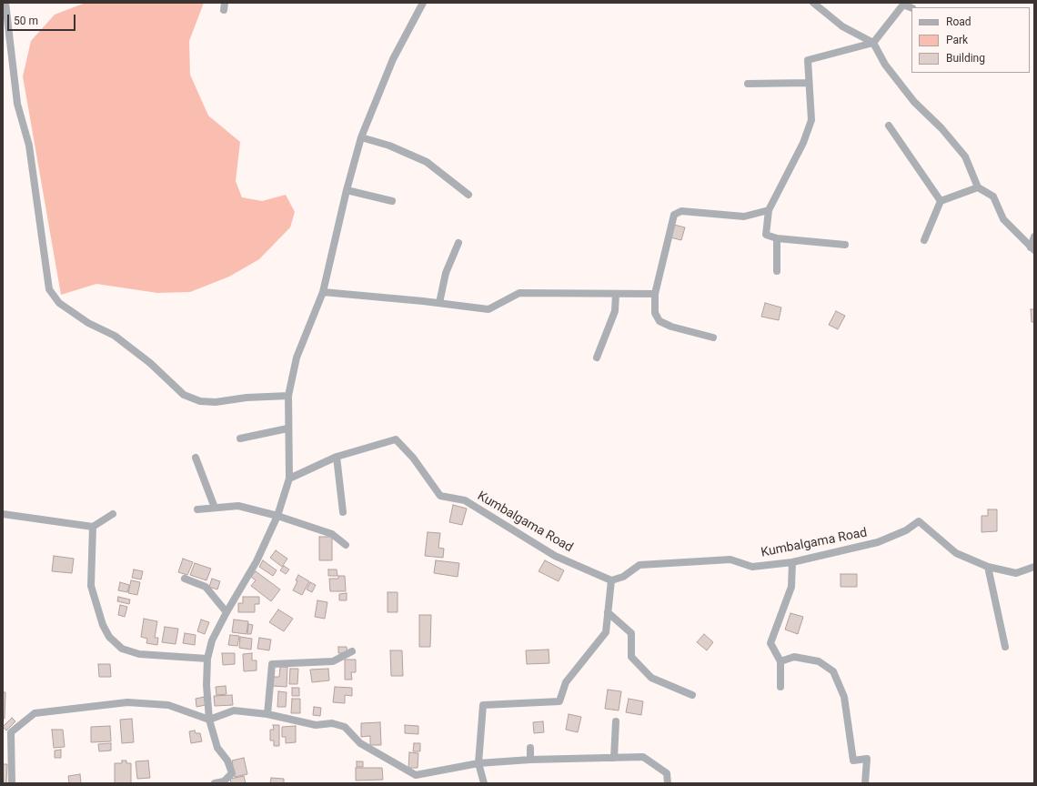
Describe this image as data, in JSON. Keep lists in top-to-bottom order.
{
  "streets": {
    "street": ["Kumbalgama Road"]
  },
  "legend": ["Road", "Park", "Building"],
  "scale_bar": "50 m"
}
